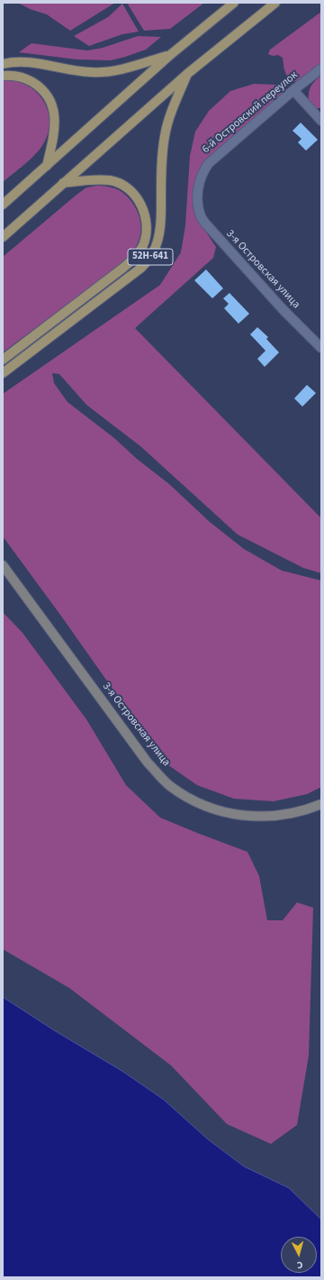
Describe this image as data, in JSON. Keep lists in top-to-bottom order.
{
  "streets": {
    "main road": ["52Н-641", "3-я Островская улица"],
    "street": ["6-й Островский переулок"]
  },
  "crossings": [
    ["6-й Островский переулок", "3-я Островская улица"]
  ],
  "north": "bottom"
}
